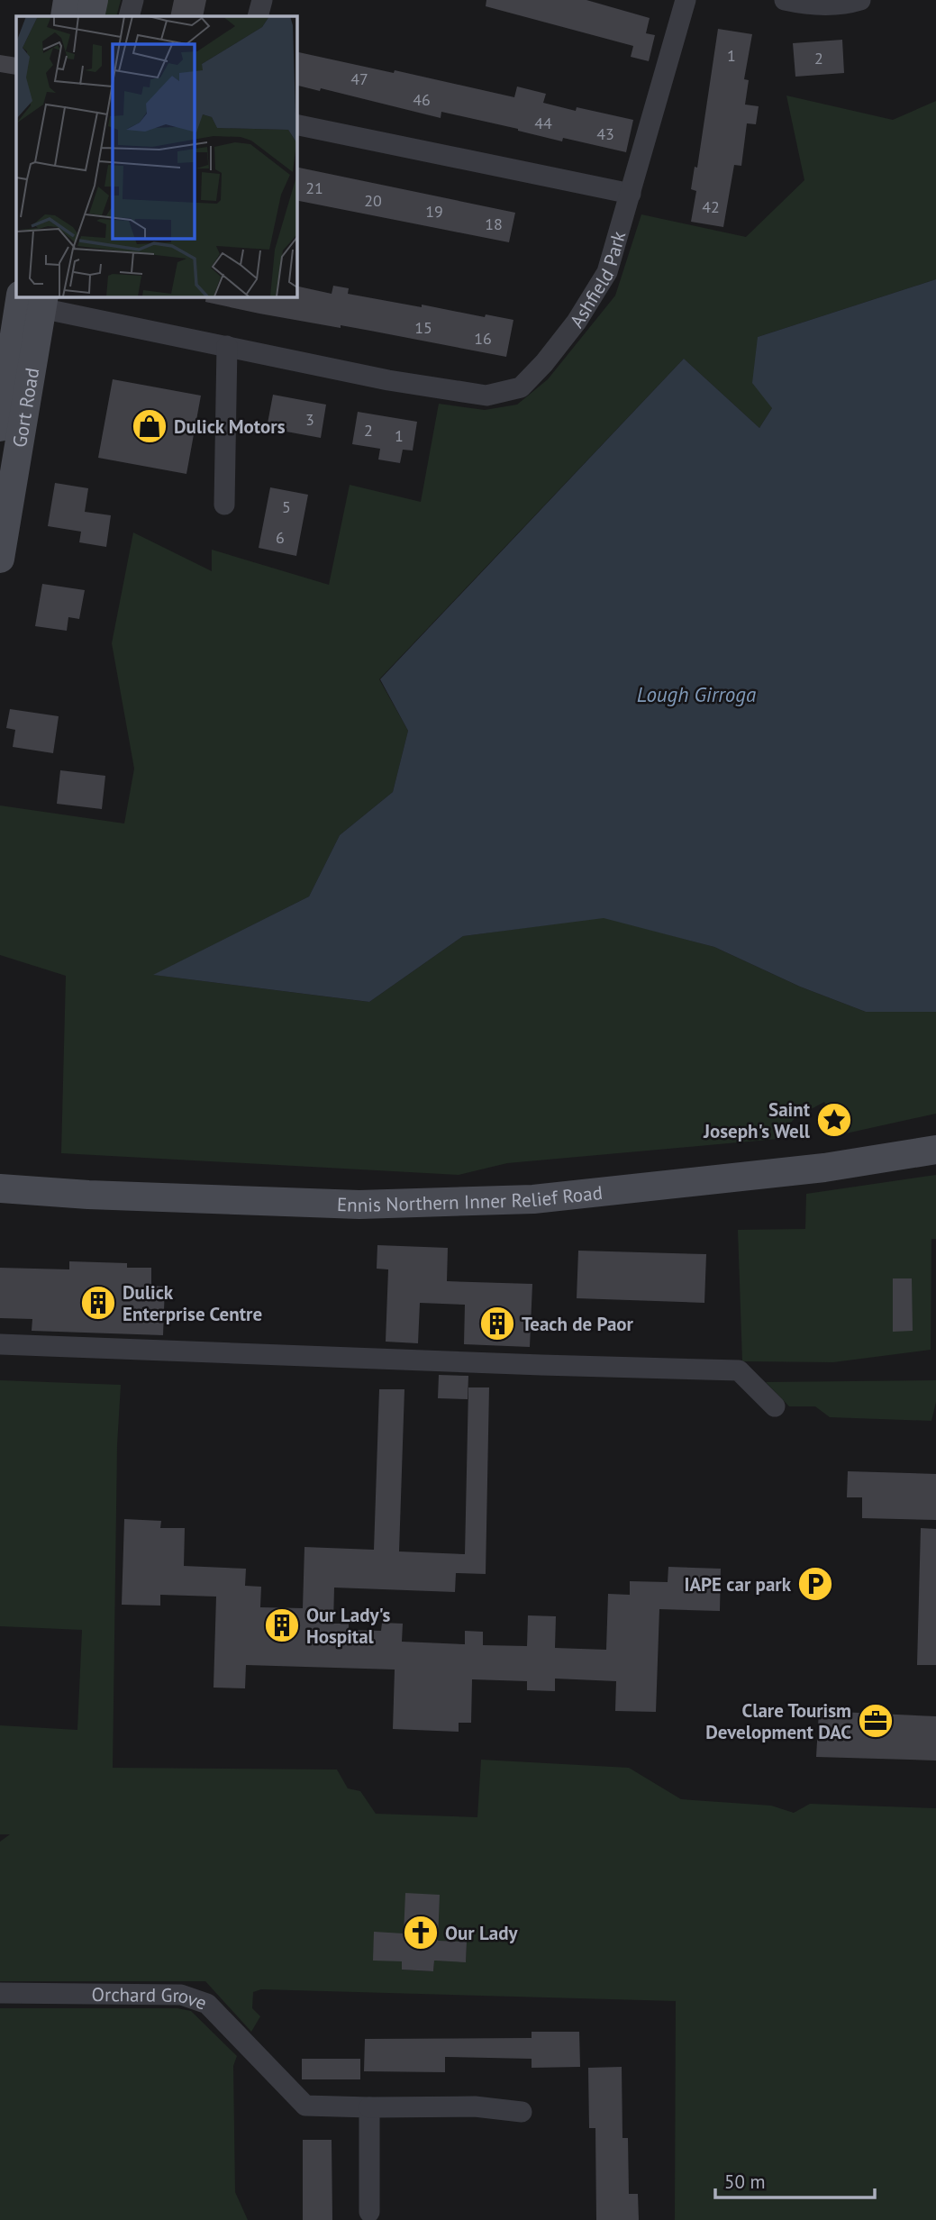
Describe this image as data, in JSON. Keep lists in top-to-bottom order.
{
  "streets": {
    "street": [
      "Ashfield Park",
      "Gort Road",
      "Ennis Northern Inner Relief Road",
      "Orchard Grove"
    ]
  },
  "crossings": [
    ["Ashfield Park", "Gort Road"]
  ],
  "water": ["Lough Girroga"],
  "places": {
    "shop": ["Dulick Motors"],
    "place": ["Saint Joseph's Well"],
    "building": ["Dulick Enterprise Centre", "Teach de Paor", "Our Lady's Hospital"],
    "parking": ["IAPE car park"],
    "office": ["Clare Tourism Development DAC"],
    "church": ["Our Lady"]
  },
  "house_numbers": [
    "1",
    "2",
    "47",
    "46",
    "44",
    "43",
    "21",
    "20",
    "42",
    "19",
    "18",
    "15",
    "16",
    "3",
    "2",
    "1",
    "5",
    "6"
  ],
  "scale_bar": "50 m"
}
